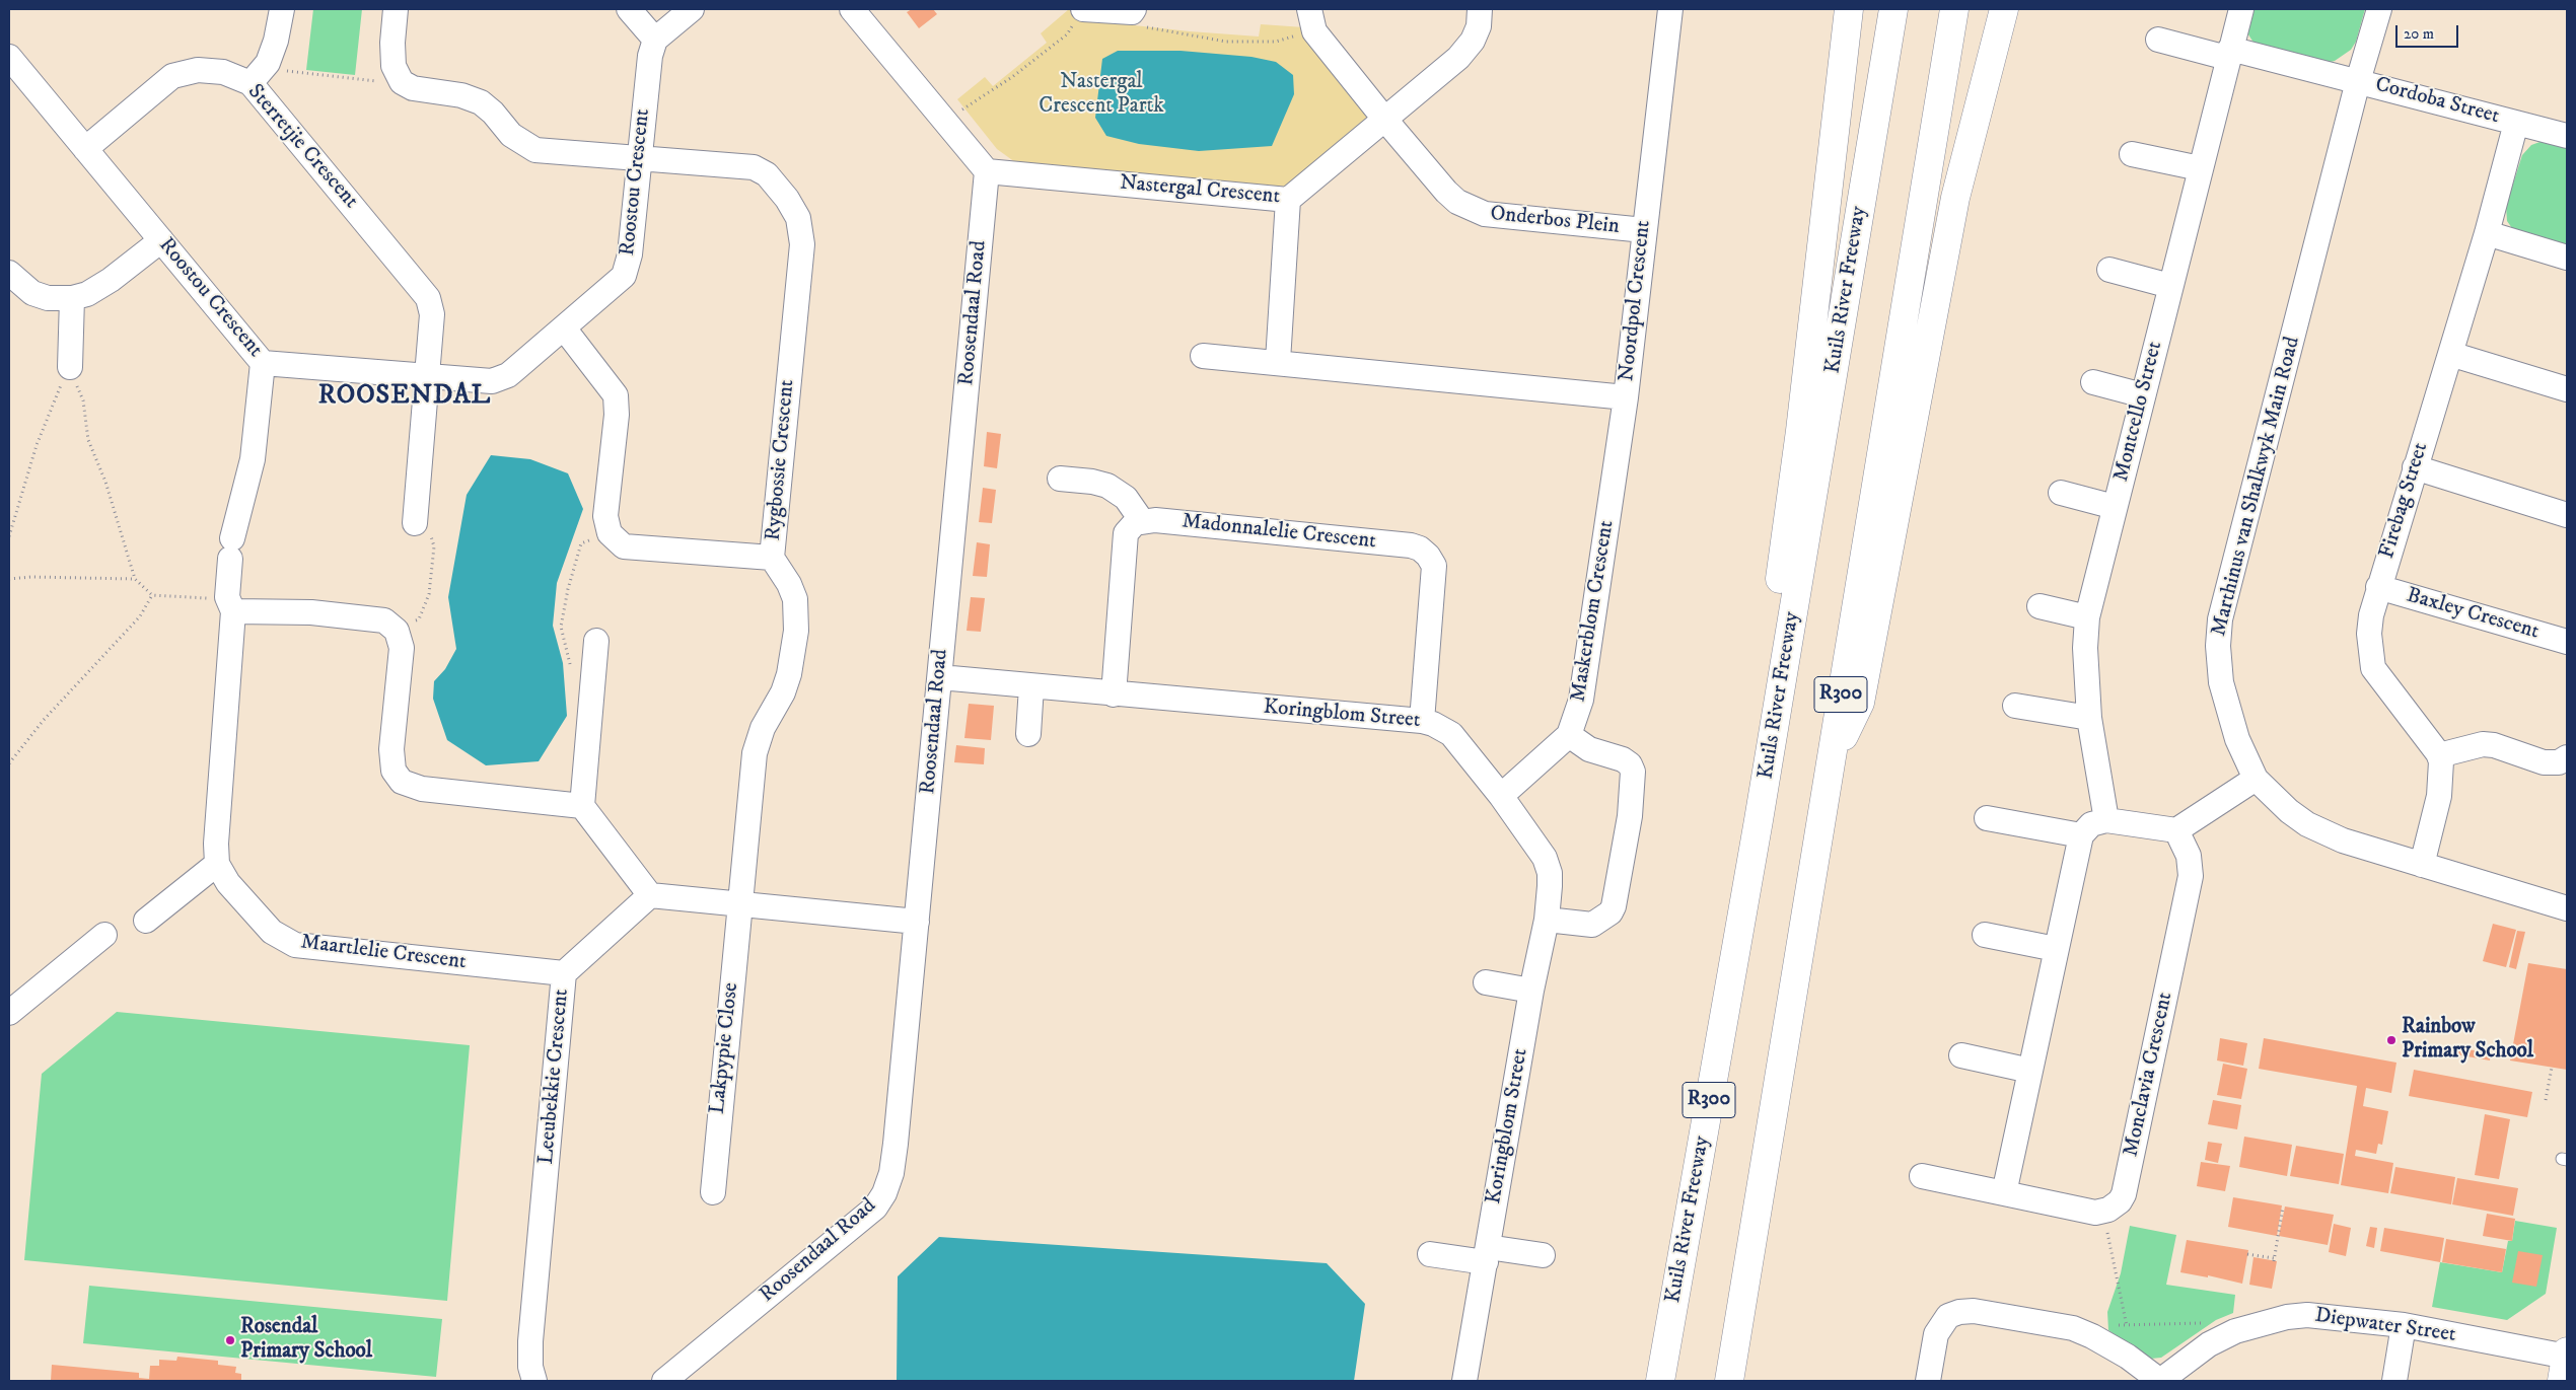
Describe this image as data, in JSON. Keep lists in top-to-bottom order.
{
  "streets": {
    "highway": ["Kuils River Freeway", "R300"],
    "street": [
      "Cordoba Street",
      "Sterretjie Crescent",
      "Roostou Crescent",
      "Nastergal Crescent",
      "Onderbos Plein",
      "Noordpol Crescent",
      "Roosendaal Road",
      "Montcello Street",
      "Rygbossie Crescent",
      "Marthinus van Shalkwyk Main Road",
      "Firebag Street",
      "Madonnalelie Crescent",
      "Maskerblom Crescent",
      "Baxley Crescent",
      "Koringblom Street",
      "Maartlelie Crescent",
      "Lakpypie Close",
      "Monclavia Crescent",
      "Leeubekkie Crescent",
      "Diepwater Street"
    ]
  },
  "crossings": [
    ["Cordoba Street", "Montcello Street"],
    ["Cordoba Street", "Marthinus van Shalkwyk Main Road"],
    ["Cordoba Street", "Firebag Street"],
    ["Sterretjie Crescent", "Roostou Crescent"],
    ["Roostou Crescent", "Rygbossie Crescent"],
    ["Nastergal Crescent", "Onderbos Plein"],
    ["Nastergal Crescent", "Roosendaal Road"],
    ["Onderbos Plein", "Noordpol Crescent"],
    ["Noordpol Crescent", "Maskerblom Crescent"],
    ["Roosendaal Road", "Koringblom Street"],
    ["Rygbossie Crescent", "Lakpypie Close"],
    ["Firebag Street", "Baxley Crescent"],
    ["Madonnalelie Crescent", "Koringblom Street"],
    ["Maartlelie Crescent", "Leeubekkie Crescent"]
  ],
  "districts": ["ROOSENDAL"],
  "parks": ["Nastergal Crescent Partk"],
  "places": ["Rainbow Primary School", "Rosendal Primary School"],
  "scale_bar": "20 m"
}
